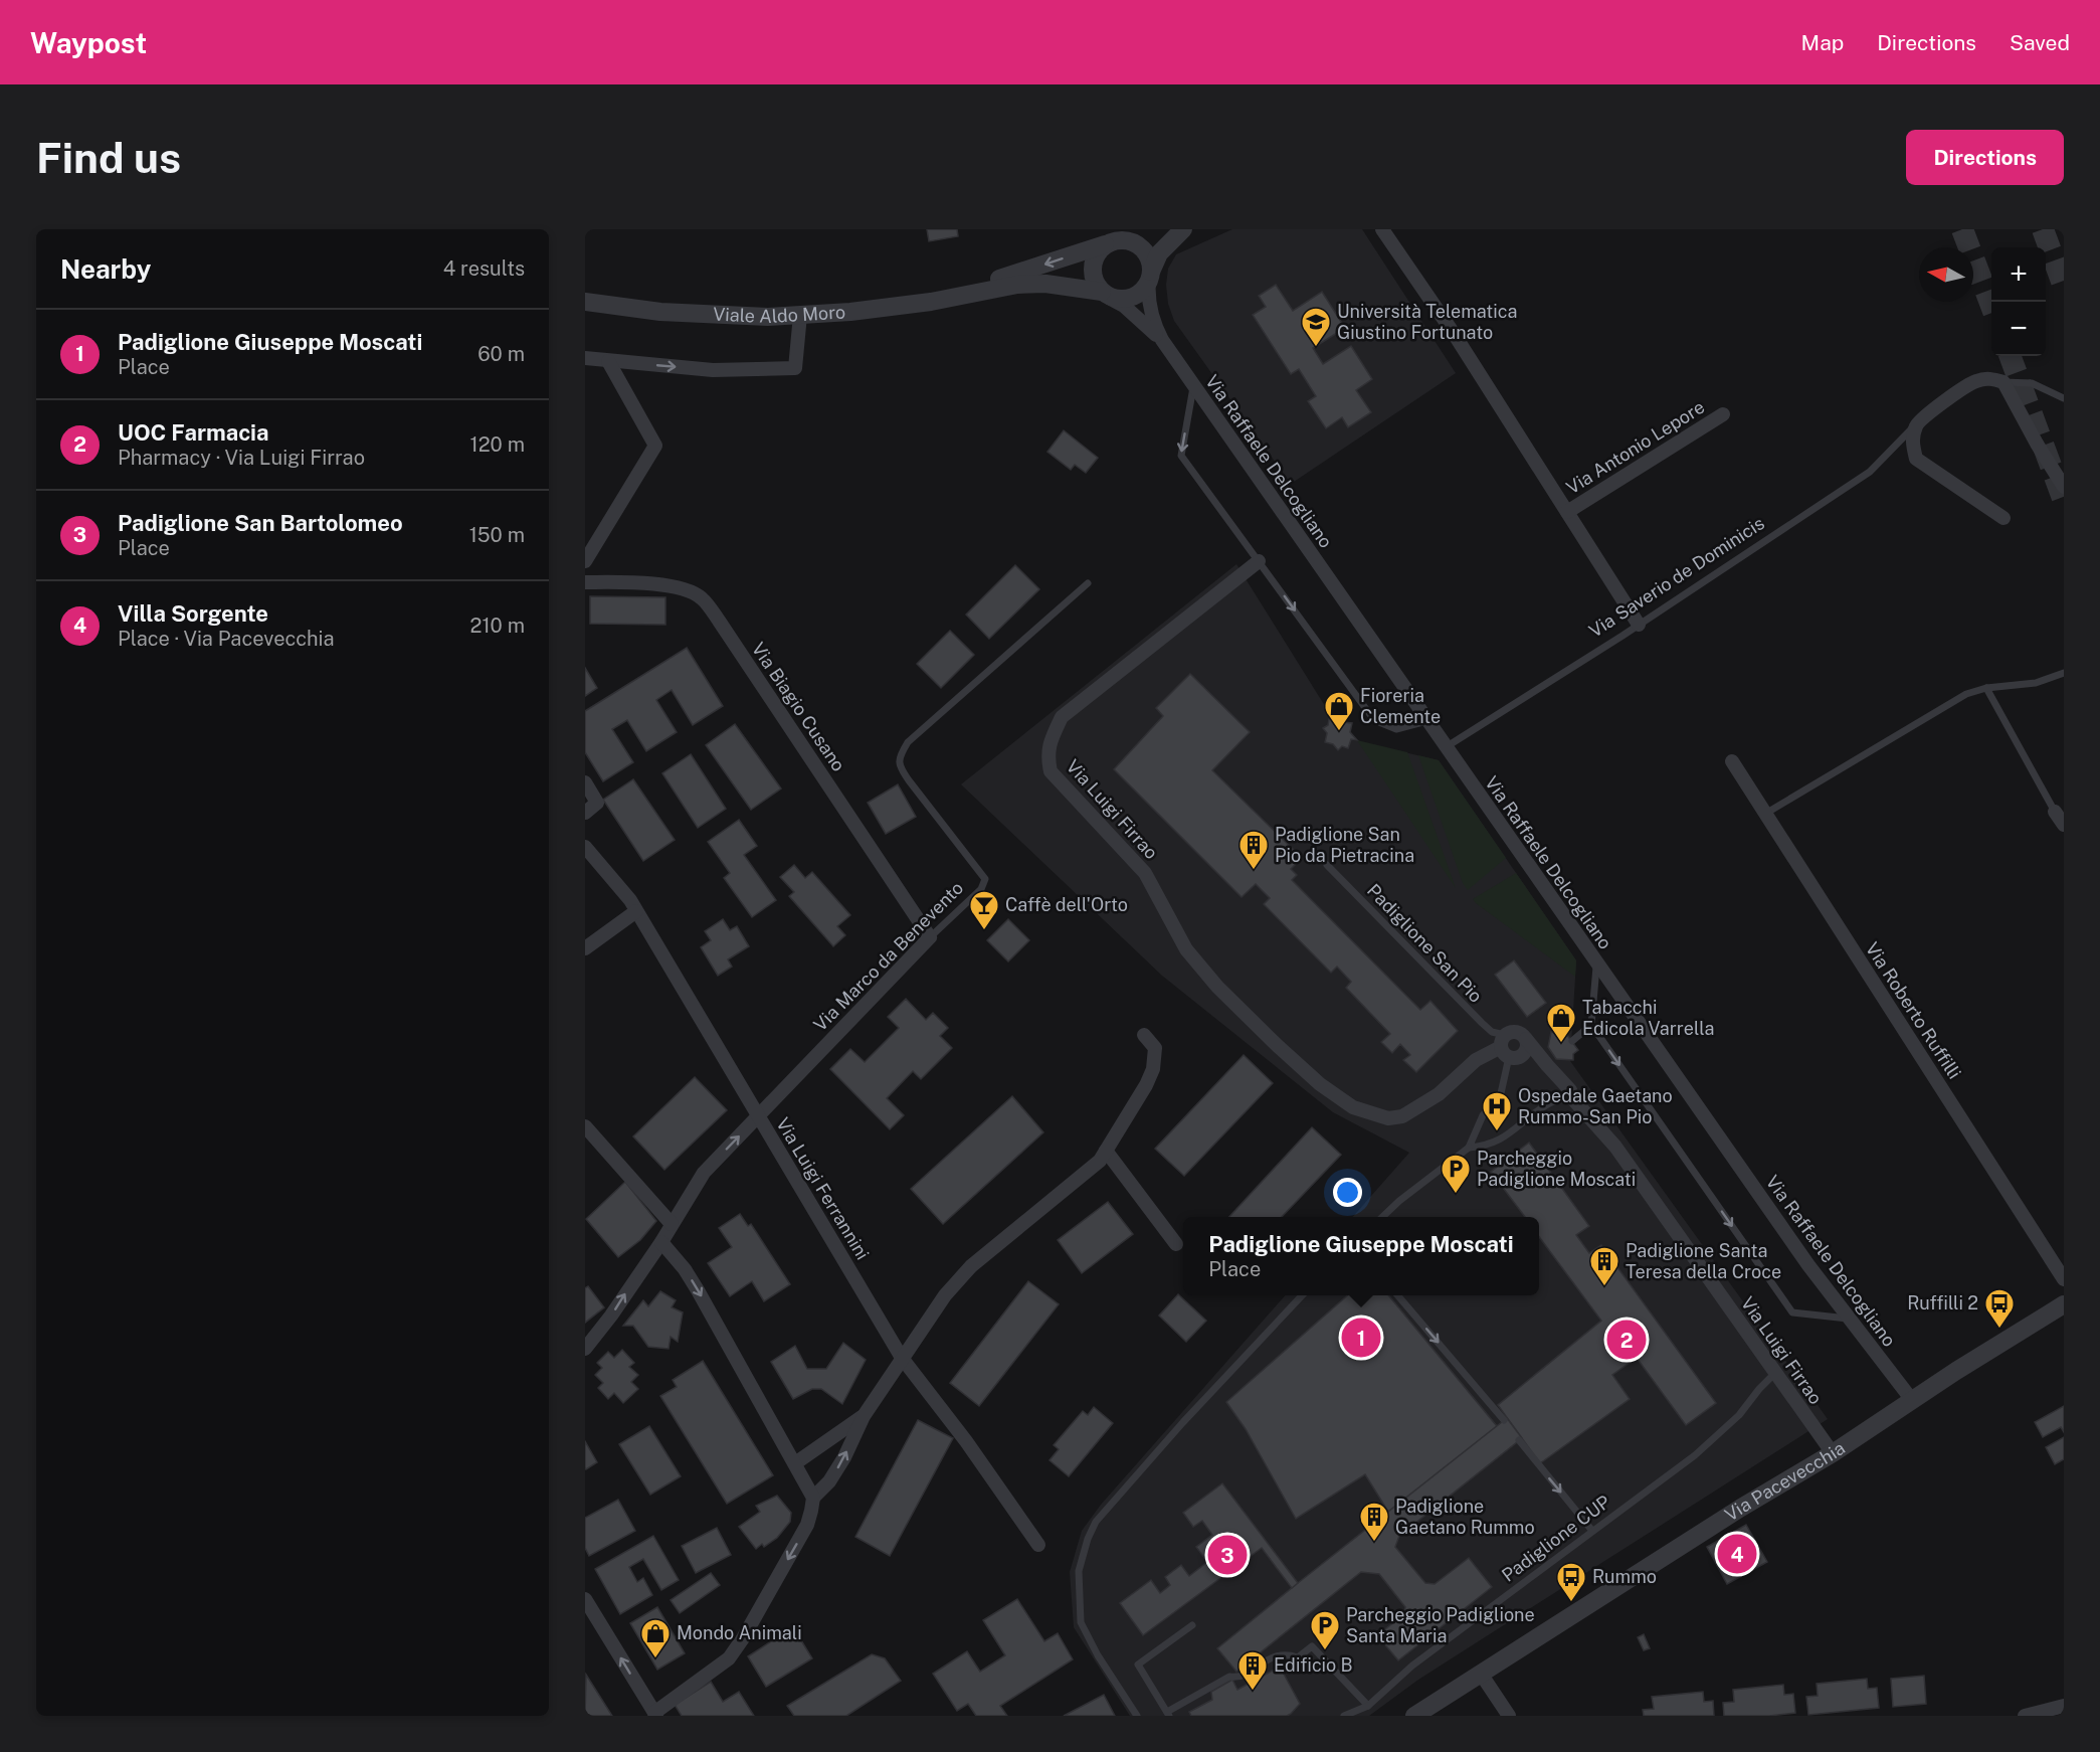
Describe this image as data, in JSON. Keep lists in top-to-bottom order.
{
  "streets": {
    "street": [
      "Viale Aldo Moro",
      "Via Antonio Lepore",
      "Via Raffaele Delcogliano",
      "Via Saverio de Dominicis",
      "Via Biagio Cusano",
      "Via Luigi Firrao",
      "Via Marco da Benevento",
      "Via Roberto Ruffilli",
      "Via Luigi Ferrannini",
      "Via Pacevecchia"
    ],
    "lane": ["Padiglione San Pio", "Padiglione CUP"]
  },
  "crossings": [
    ["Viale Aldo Moro", "Via Raffaele Delcogliano"],
    ["Via Antonio Lepore", "Via Saverio de Dominicis"],
    ["Via Raffaele Delcogliano", "Via Saverio de Dominicis"],
    ["Via Raffaele Delcogliano", "Via Pacevecchia"],
    ["Via Biagio Cusano", "Via Marco da Benevento"],
    ["Via Luigi Firrao", "Padiglione San Pio"],
    ["Via Luigi Firrao", "Via Pacevecchia"],
    ["Via Luigi Firrao", "Padiglione CUP"],
    ["Via Marco da Benevento", "Via Luigi Ferrannini"]
  ],
  "places": {
    "school or university": ["Università Telematica Giustino Fortunato"],
    "shop": ["Fioreria Clemente", "Tabacchi Edicola Varrella", "Mondo Animali"],
    "building": [
      "Padiglione San Pio da Pietracina",
      "Padiglione Santa Teresa della Croce",
      "Padiglione Gaetano Rummo",
      "Edificio B"
    ],
    "bar": ["Caffè dell'Orto"],
    "hospital": ["Ospedale Gaetano Rummo-San Pio"],
    "parking": ["Parcheggio Padiglione Moscati", "Parcheggio Padiglione Santa Maria"],
    "bus stop": ["Ruffilli 2", "Rummo"]
  },
  "north": "left",
  "page": {
    "header": "Waypost",
    "nav": ["Map", "Directions", "Saved"],
    "buttons": "Directions",
    "title": "Find us",
    "heading": ["Nearby", "4 results"],
    "map_buttons": ["+", "−"],
    "list": [
      {
        "mark": "1",
        "name": "Padiglione Giuseppe Moscati",
        "note": "Place",
        "value": "60 m"
      },
      {
        "mark": "2",
        "name": "UOC Farmacia",
        "note": "Pharmacy · Via Luigi Firrao",
        "value": "120 m"
      },
      {
        "mark": "3",
        "name": "Padiglione San Bartolomeo",
        "note": "Place",
        "value": "150 m"
      },
      {
        "mark": "4",
        "name": "Villa Sorgente",
        "note": "Place · Via Pacevecchia",
        "value": "210 m"
      }
    ],
    "popup": ["Padiglione Giuseppe Moscati", "Place"],
    "pins": [
      "1",
      "2",
      "4",
      "3"
    ]
  }
}
